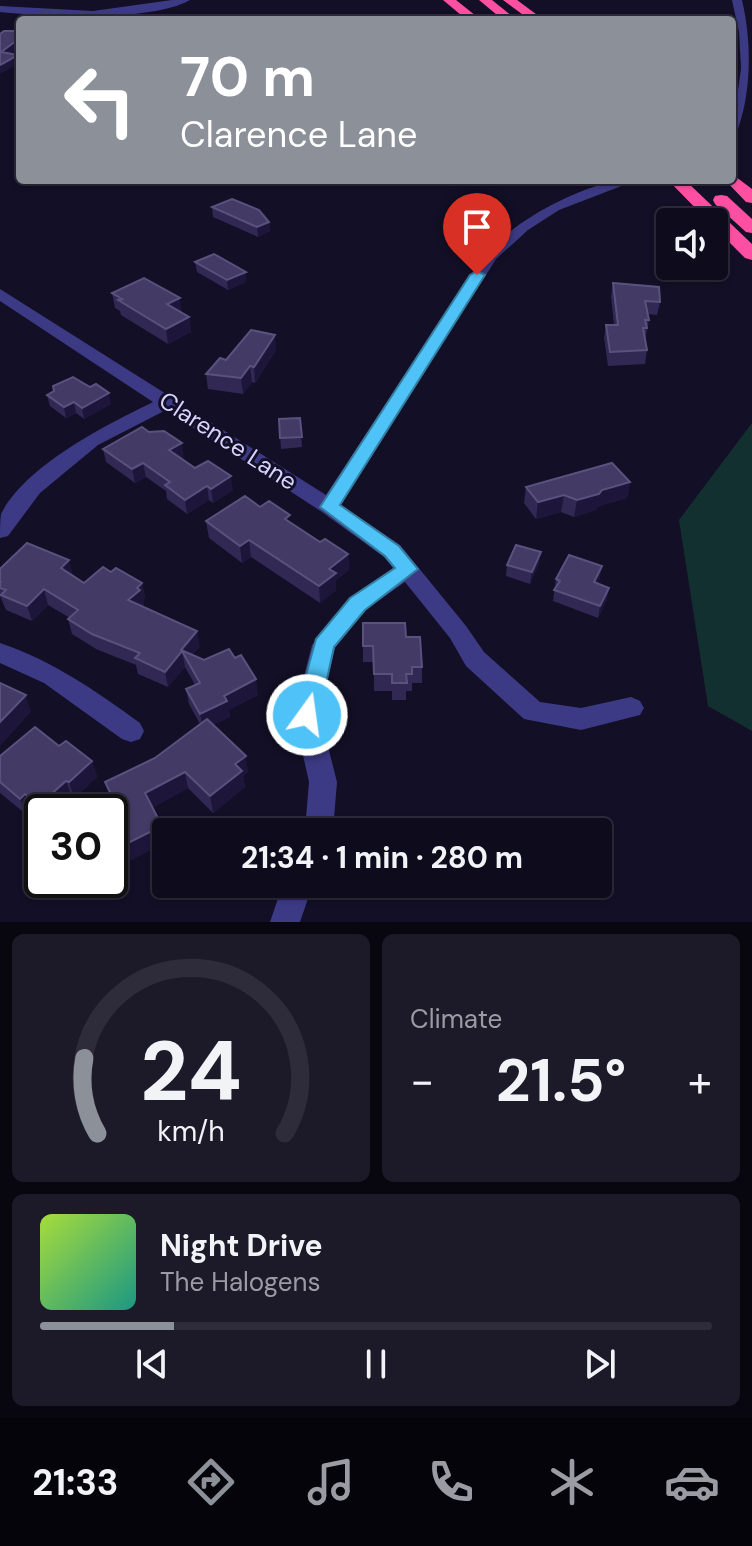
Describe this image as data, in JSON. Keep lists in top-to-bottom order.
{
  "streets": {
    "street": ["Clarence Lane"]
  },
  "page": {
    "turn": ["70 m", "Clarence Lane"],
    "limit": "30",
    "trip": "21:34 · 1 min · 280 m",
    "tile": "Climate",
    "heat": ["−", "21.5°", "+"],
    "song": ["Night Drive", "The Halogens"],
    "tabs": "21:33",
    "gauge": ["24", "km/h"]
  }
}
